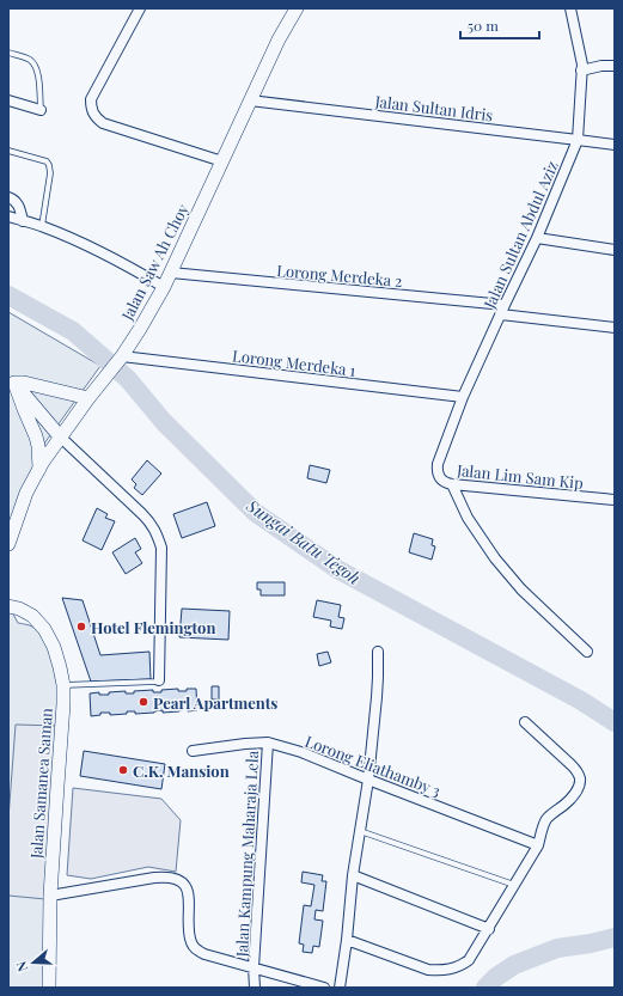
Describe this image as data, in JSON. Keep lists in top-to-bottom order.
{
  "streets": {
    "street": [
      "Jalan Sultan Idris",
      "Jalan Sultan Abdul Aziz",
      "Jalan Saw Ah Choy",
      "Lorong Merdeka 2",
      "Lorong Merdeka 1",
      "Jalan Lim Sam Kip",
      "Lorong Eliathamby 3",
      "Jalan Samanea Saman",
      "Jalan Kampung Maharaja Lela"
    ]
  },
  "crossings": [
    ["Jalan Sultan Idris", "Jalan Sultan Abdul Aziz"],
    ["Jalan Sultan Idris", "Jalan Saw Ah Choy"],
    ["Jalan Sultan Abdul Aziz", "Lorong Merdeka 2"],
    ["Jalan Sultan Abdul Aziz", "Lorong Merdeka 1"],
    ["Jalan Sultan Abdul Aziz", "Jalan Lim Sam Kip"],
    ["Jalan Saw Ah Choy", "Lorong Merdeka 2"],
    ["Jalan Saw Ah Choy", "Lorong Merdeka 1"],
    ["Lorong Eliathamby 3", "Jalan Kampung Maharaja Lela"],
    ["Jalan Samanea Saman", "Jalan Kampung Maharaja Lela"]
  ],
  "water": ["Sungai Batu Tegoh"],
  "places": ["Hotel Flemington", "Pearl Apartments", "C.K. Mansion"],
  "scale_bar": "50 m",
  "north": "left"
}
